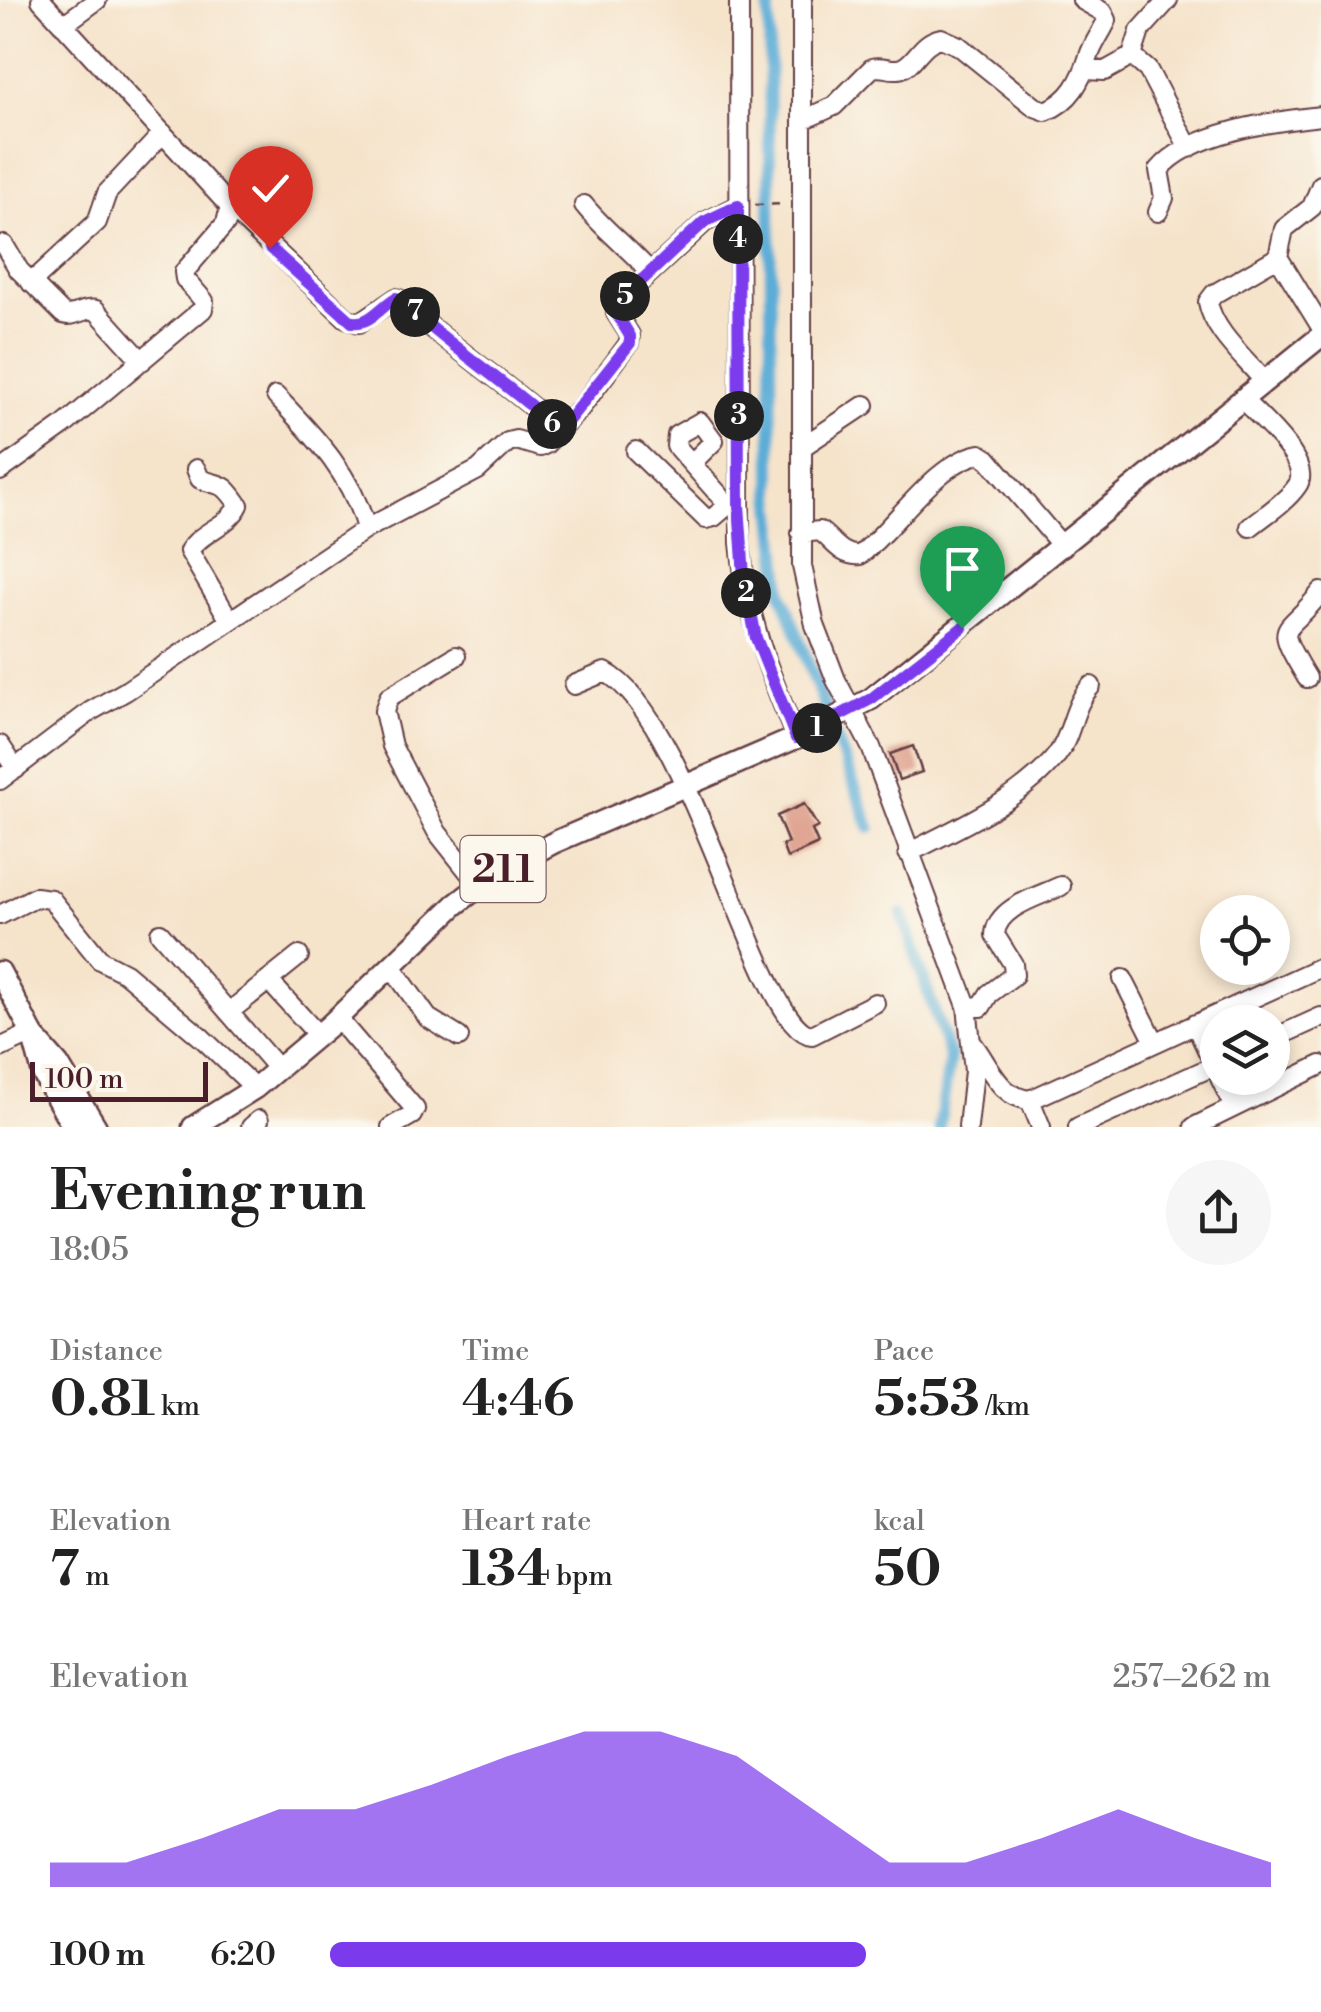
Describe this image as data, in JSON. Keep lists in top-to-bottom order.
{
  "streets": {
    "main road": ["211"]
  },
  "scale_bar": "100 m",
  "page": {
    "pins": [
      "4",
      "5",
      "7",
      "3",
      "6",
      "2",
      "1"
    ],
    "scale": "100 m",
    "heading": ["Evening run", "18:05"],
    "stats": [
      ["Distance", "0.81 km"],
      ["Time", "4:46"],
      ["Pace", "5:53 /km"],
      ["Elevation", "7 m"],
      ["Heart rate", "134 bpm"],
      ["kcal", "50"]
    ],
    "chart": ["Elevation", "257–262 m"],
    "list": [
      {
        "name": "100 m",
        "note": "6:20"
      }
    ]
  }
}
